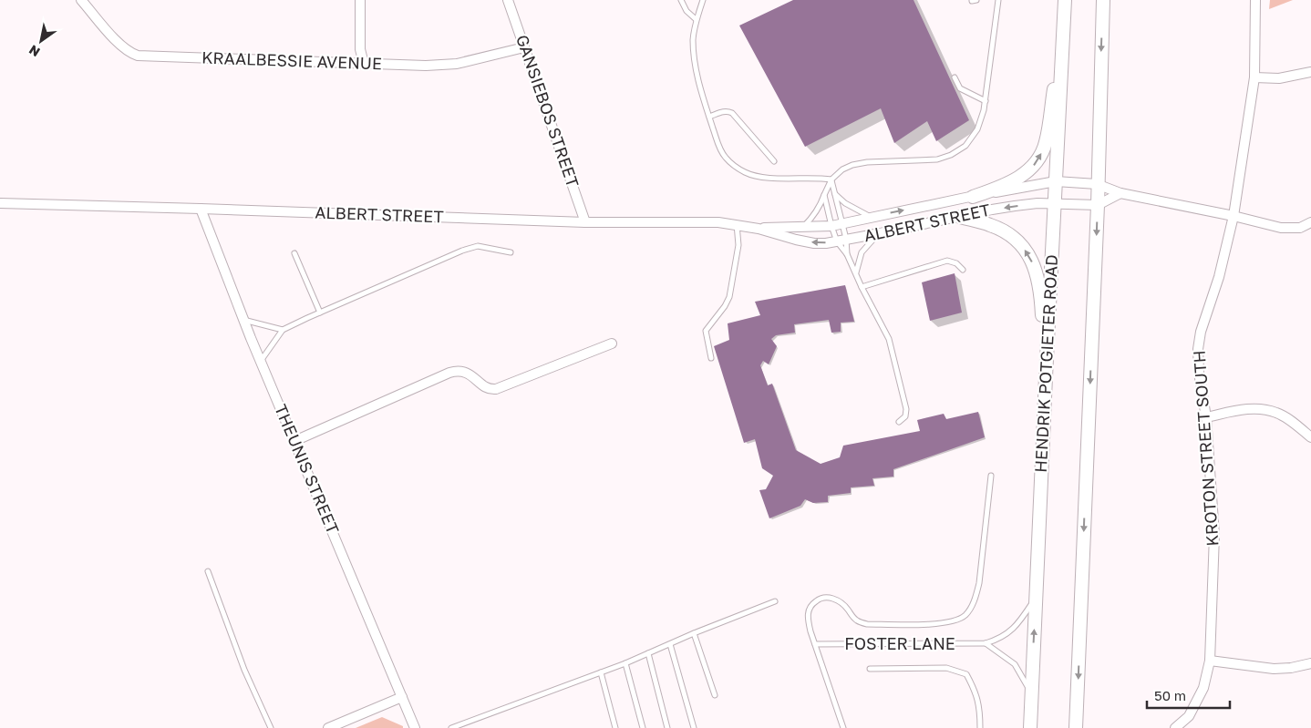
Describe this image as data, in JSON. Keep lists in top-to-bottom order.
{
  "streets": {
    "main road": ["HENDRIK POTGIETER ROAD"],
    "street": [
      "KRAALBESSIE AVENUE",
      "GANSIEBOS STREET",
      "ALBERT STREET",
      "KROTON STREET SOUTH",
      "THEUNIS STREET"
    ],
    "lane": ["FOSTER LANE"]
  },
  "crossings": [
    ["KRAALBESSIE AVENUE", "GANSIEBOS STREET"],
    ["GANSIEBOS STREET", "ALBERT STREET"],
    ["ALBERT STREET", "HENDRIK POTGIETER ROAD"],
    ["ALBERT STREET", "KROTON STREET SOUTH"],
    ["ALBERT STREET", "THEUNIS STREET"],
    ["HENDRIK POTGIETER ROAD", "FOSTER LANE"]
  ],
  "scale_bar": "50 m",
  "north": "bottom left"
}
